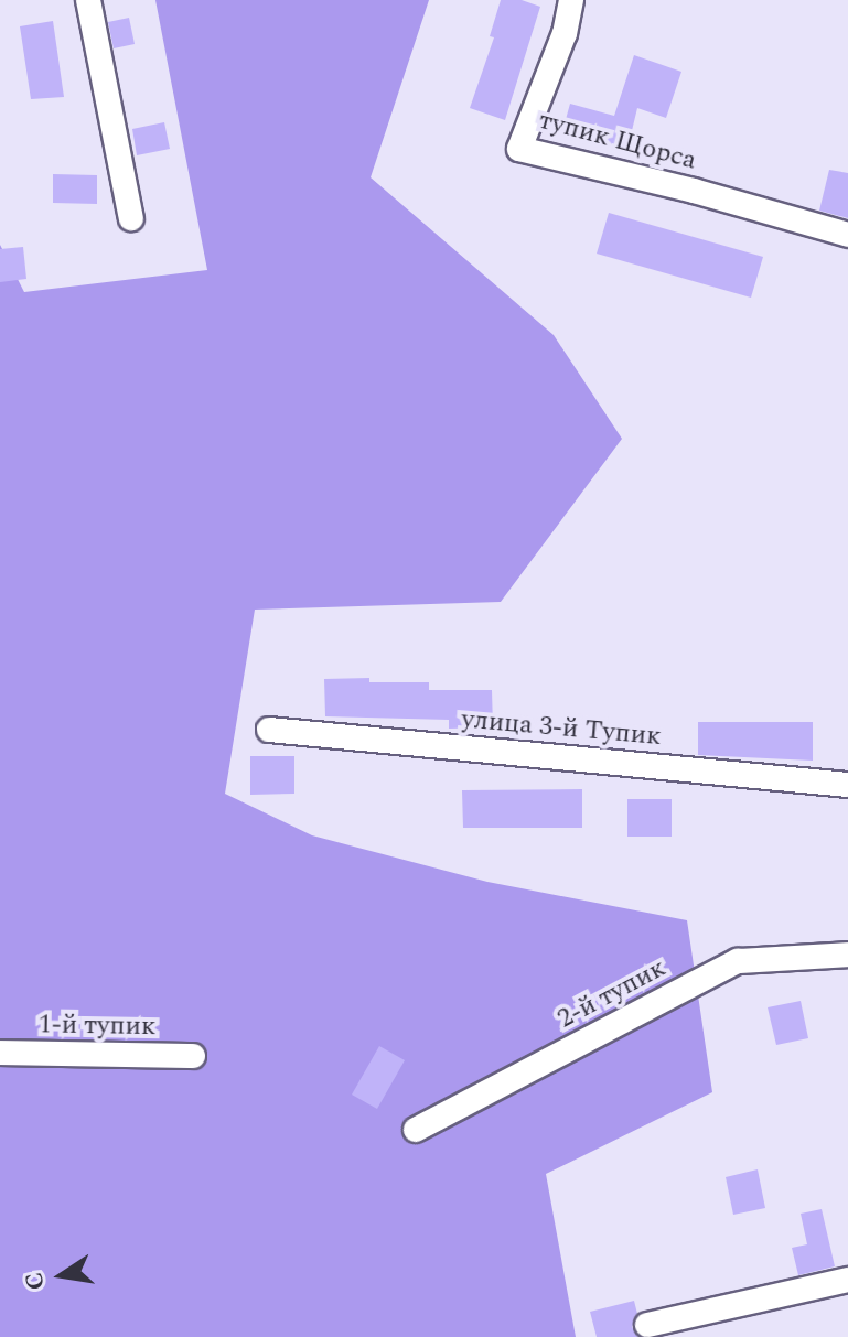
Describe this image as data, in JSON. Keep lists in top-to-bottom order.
{
  "streets": {
    "street": [
      "тупик Щорса",
      "улица 3-й Тупик",
      "2-й тупик",
      "1-й тупик"
    ]
  },
  "north": "left"
}
